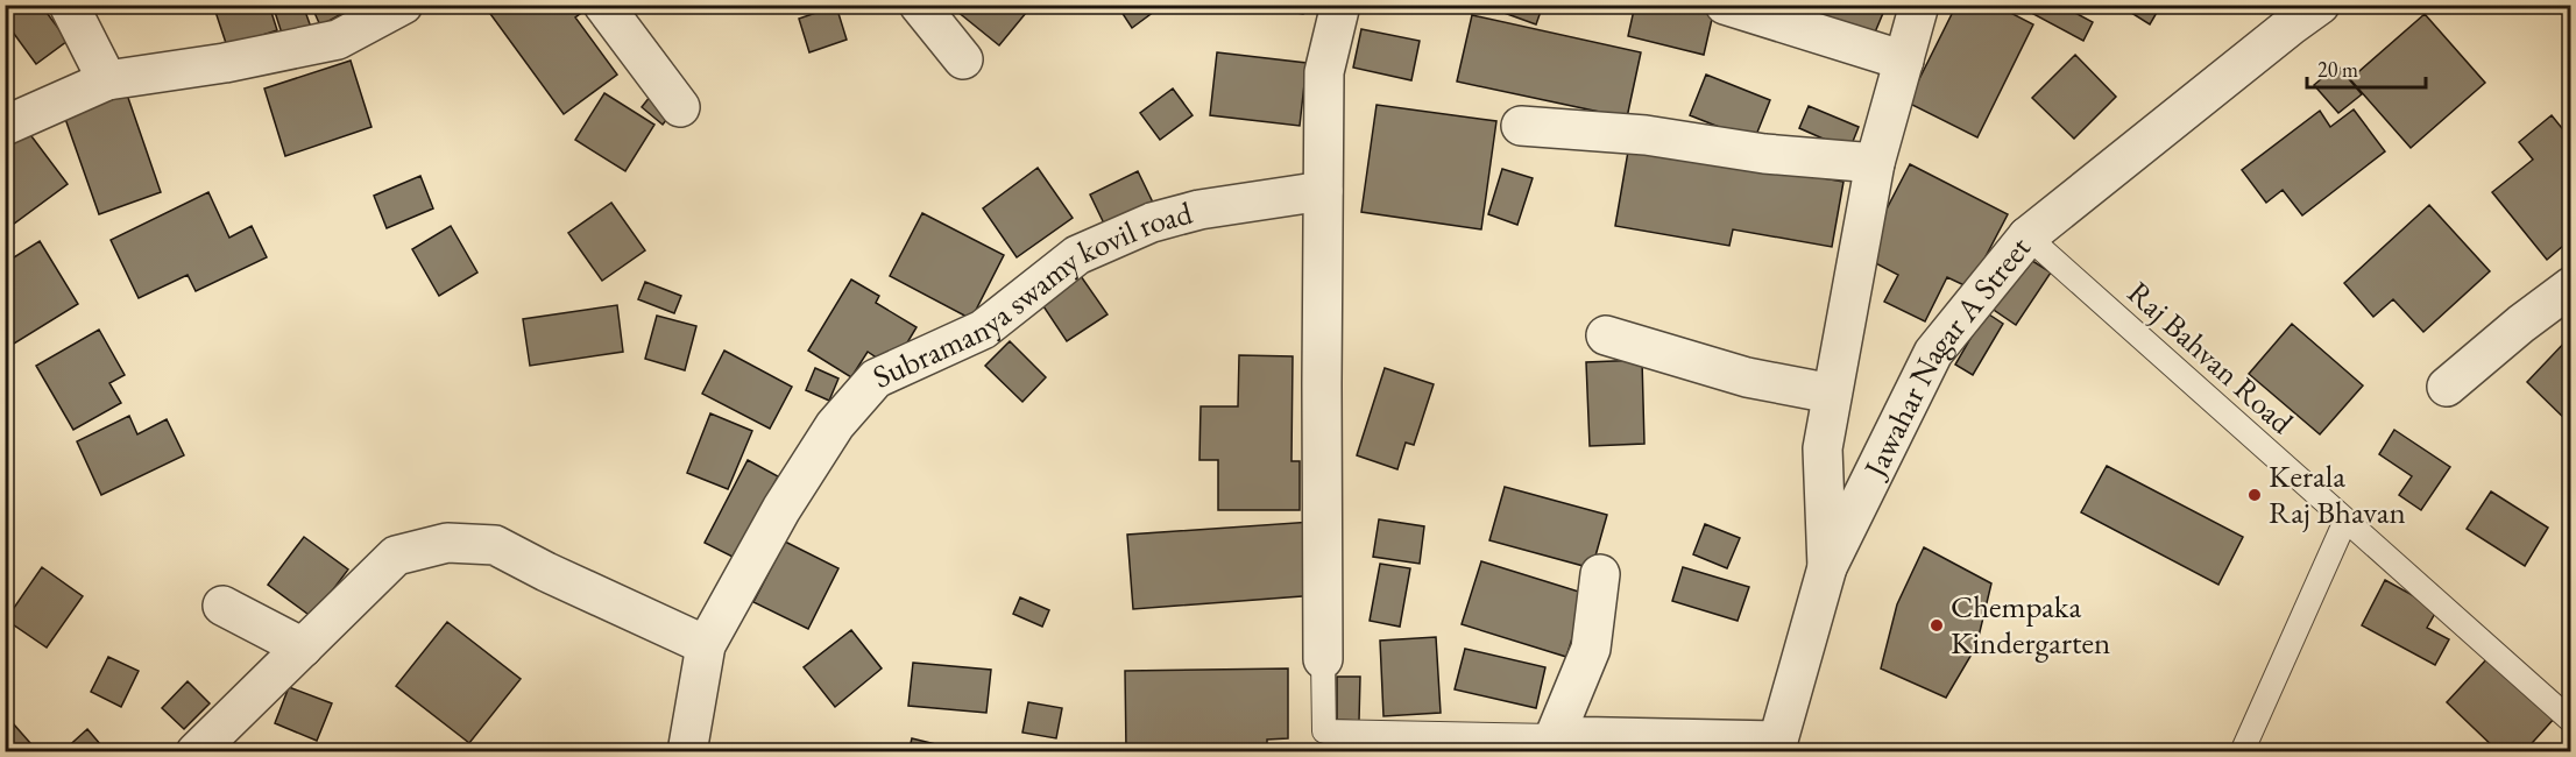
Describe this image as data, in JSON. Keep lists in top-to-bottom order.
{
  "streets": {
    "street": ["Subramanya swamy kovil road", "Jawahar Nagar A Street"],
    "lane": ["Raj Bahvan Road"]
  },
  "crossings": [
    ["Raj Bahvan Road", "Jawahar Nagar A Street"]
  ],
  "places": ["Kerala Raj Bhavan", "Chempaka Kindergarten"],
  "scale_bar": "20 m"
}
